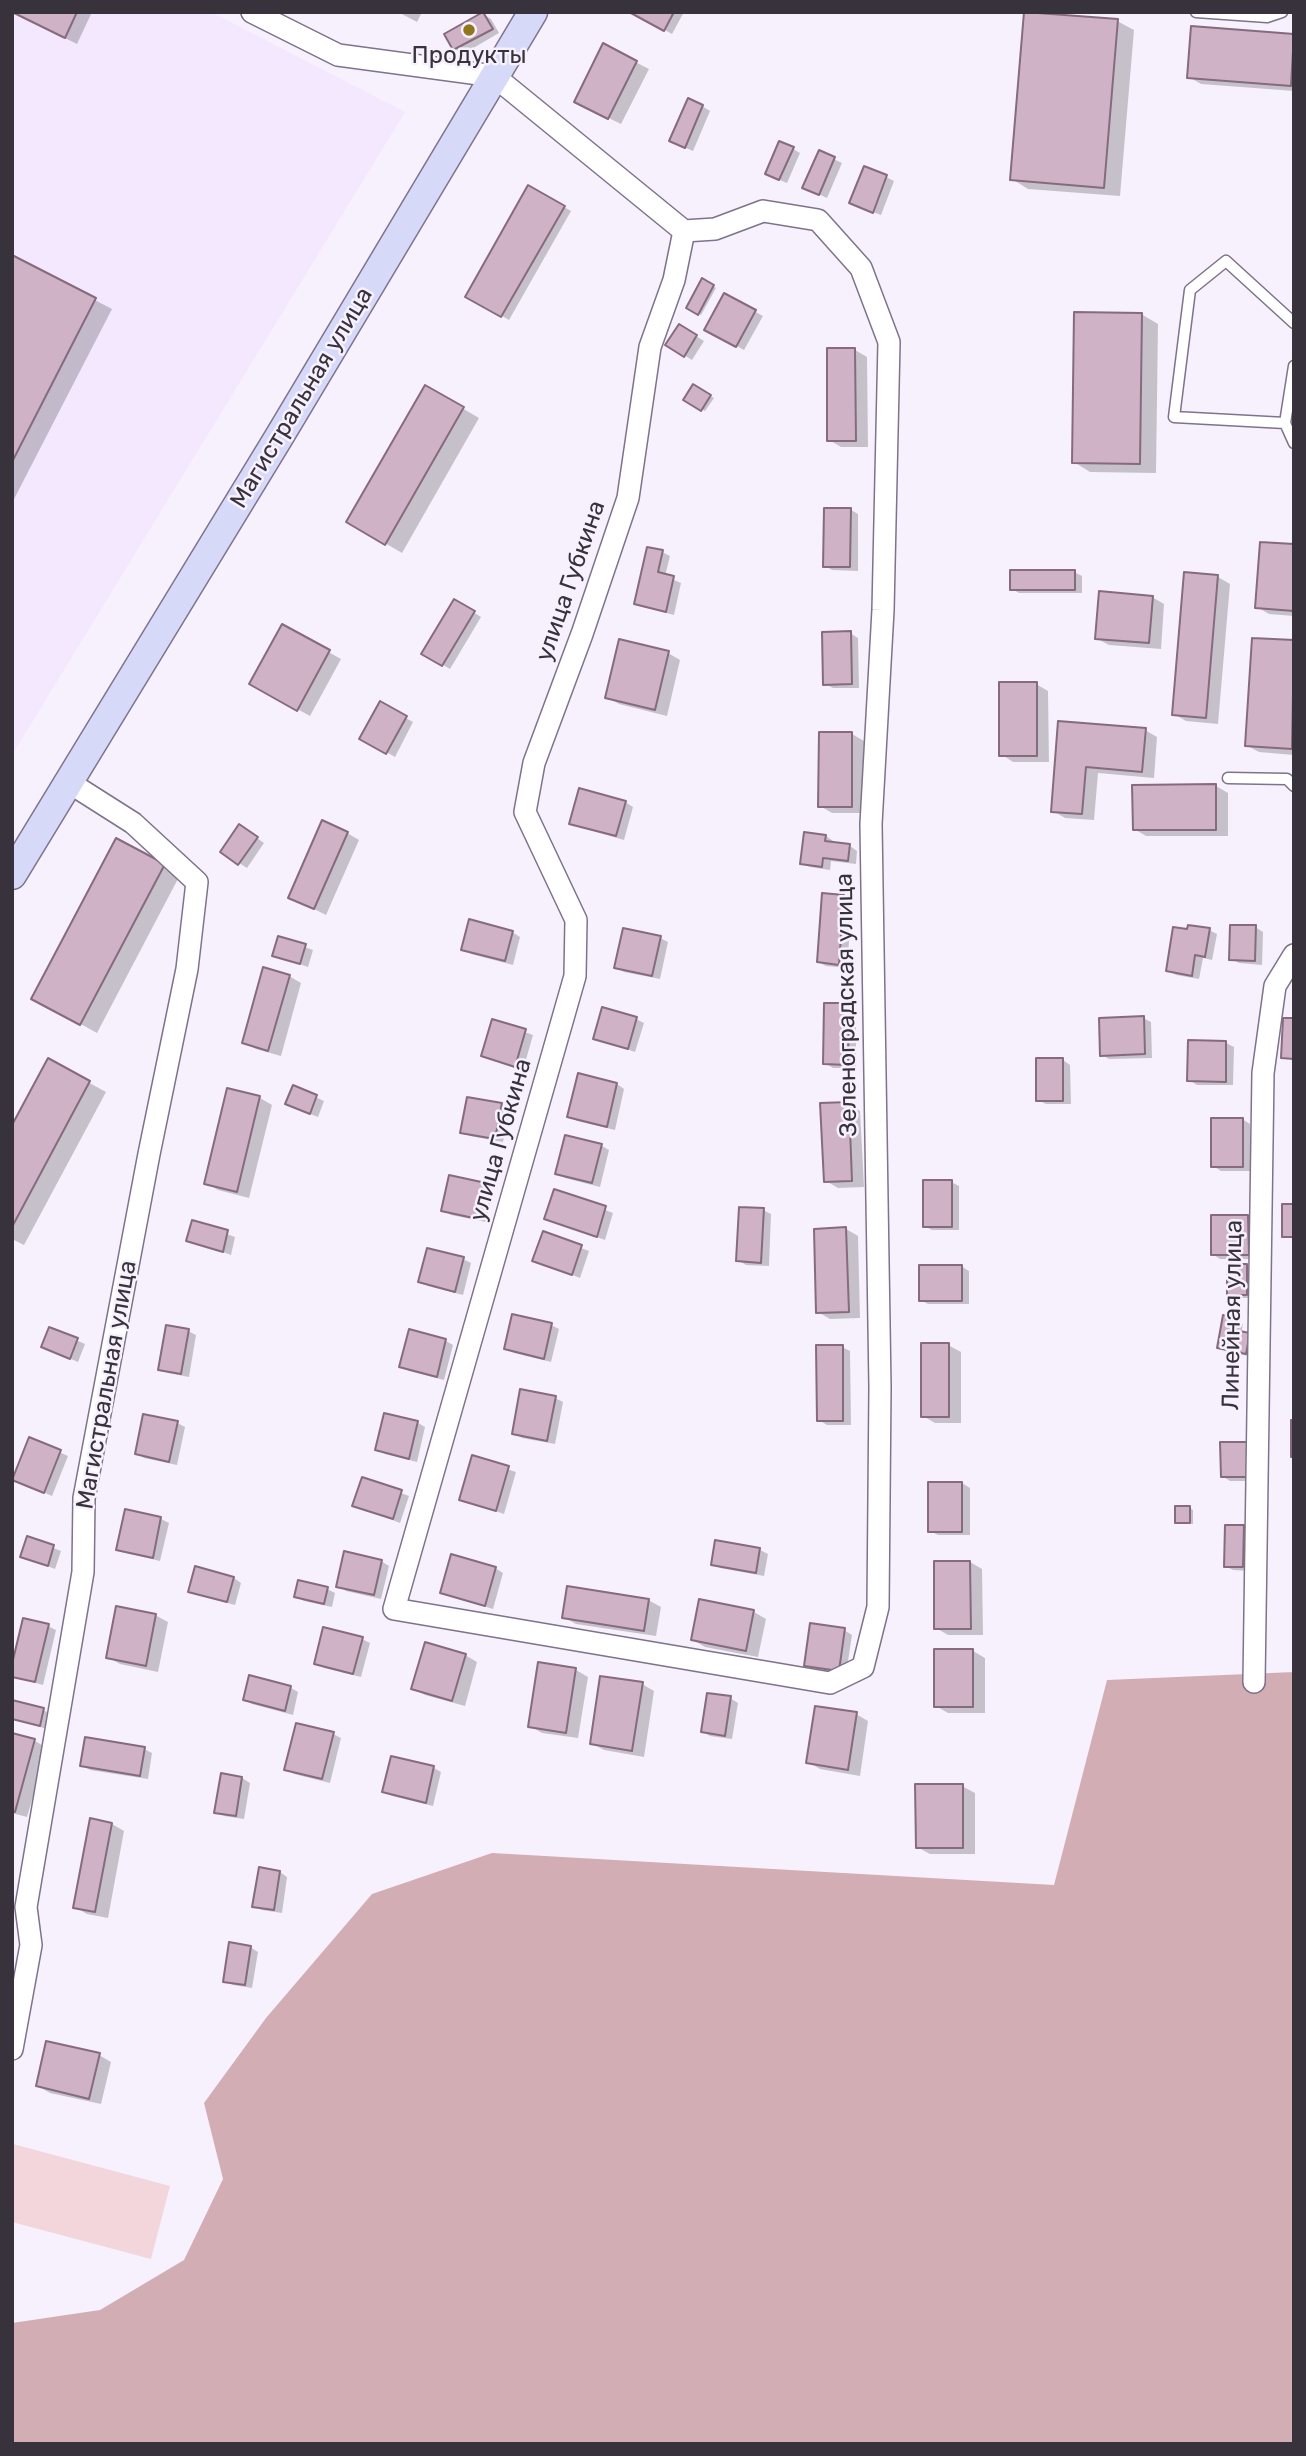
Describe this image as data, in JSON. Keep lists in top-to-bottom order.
{
  "streets": {
    "main road": ["Магистральная улица"],
    "street": ["улица Губкина", "Зеленоградская улица", "Линейная улица"]
  },
  "crossings": [
    ["улица Губкина", "Зеленоградская улица"]
  ],
  "places": ["Продукты"]
}
